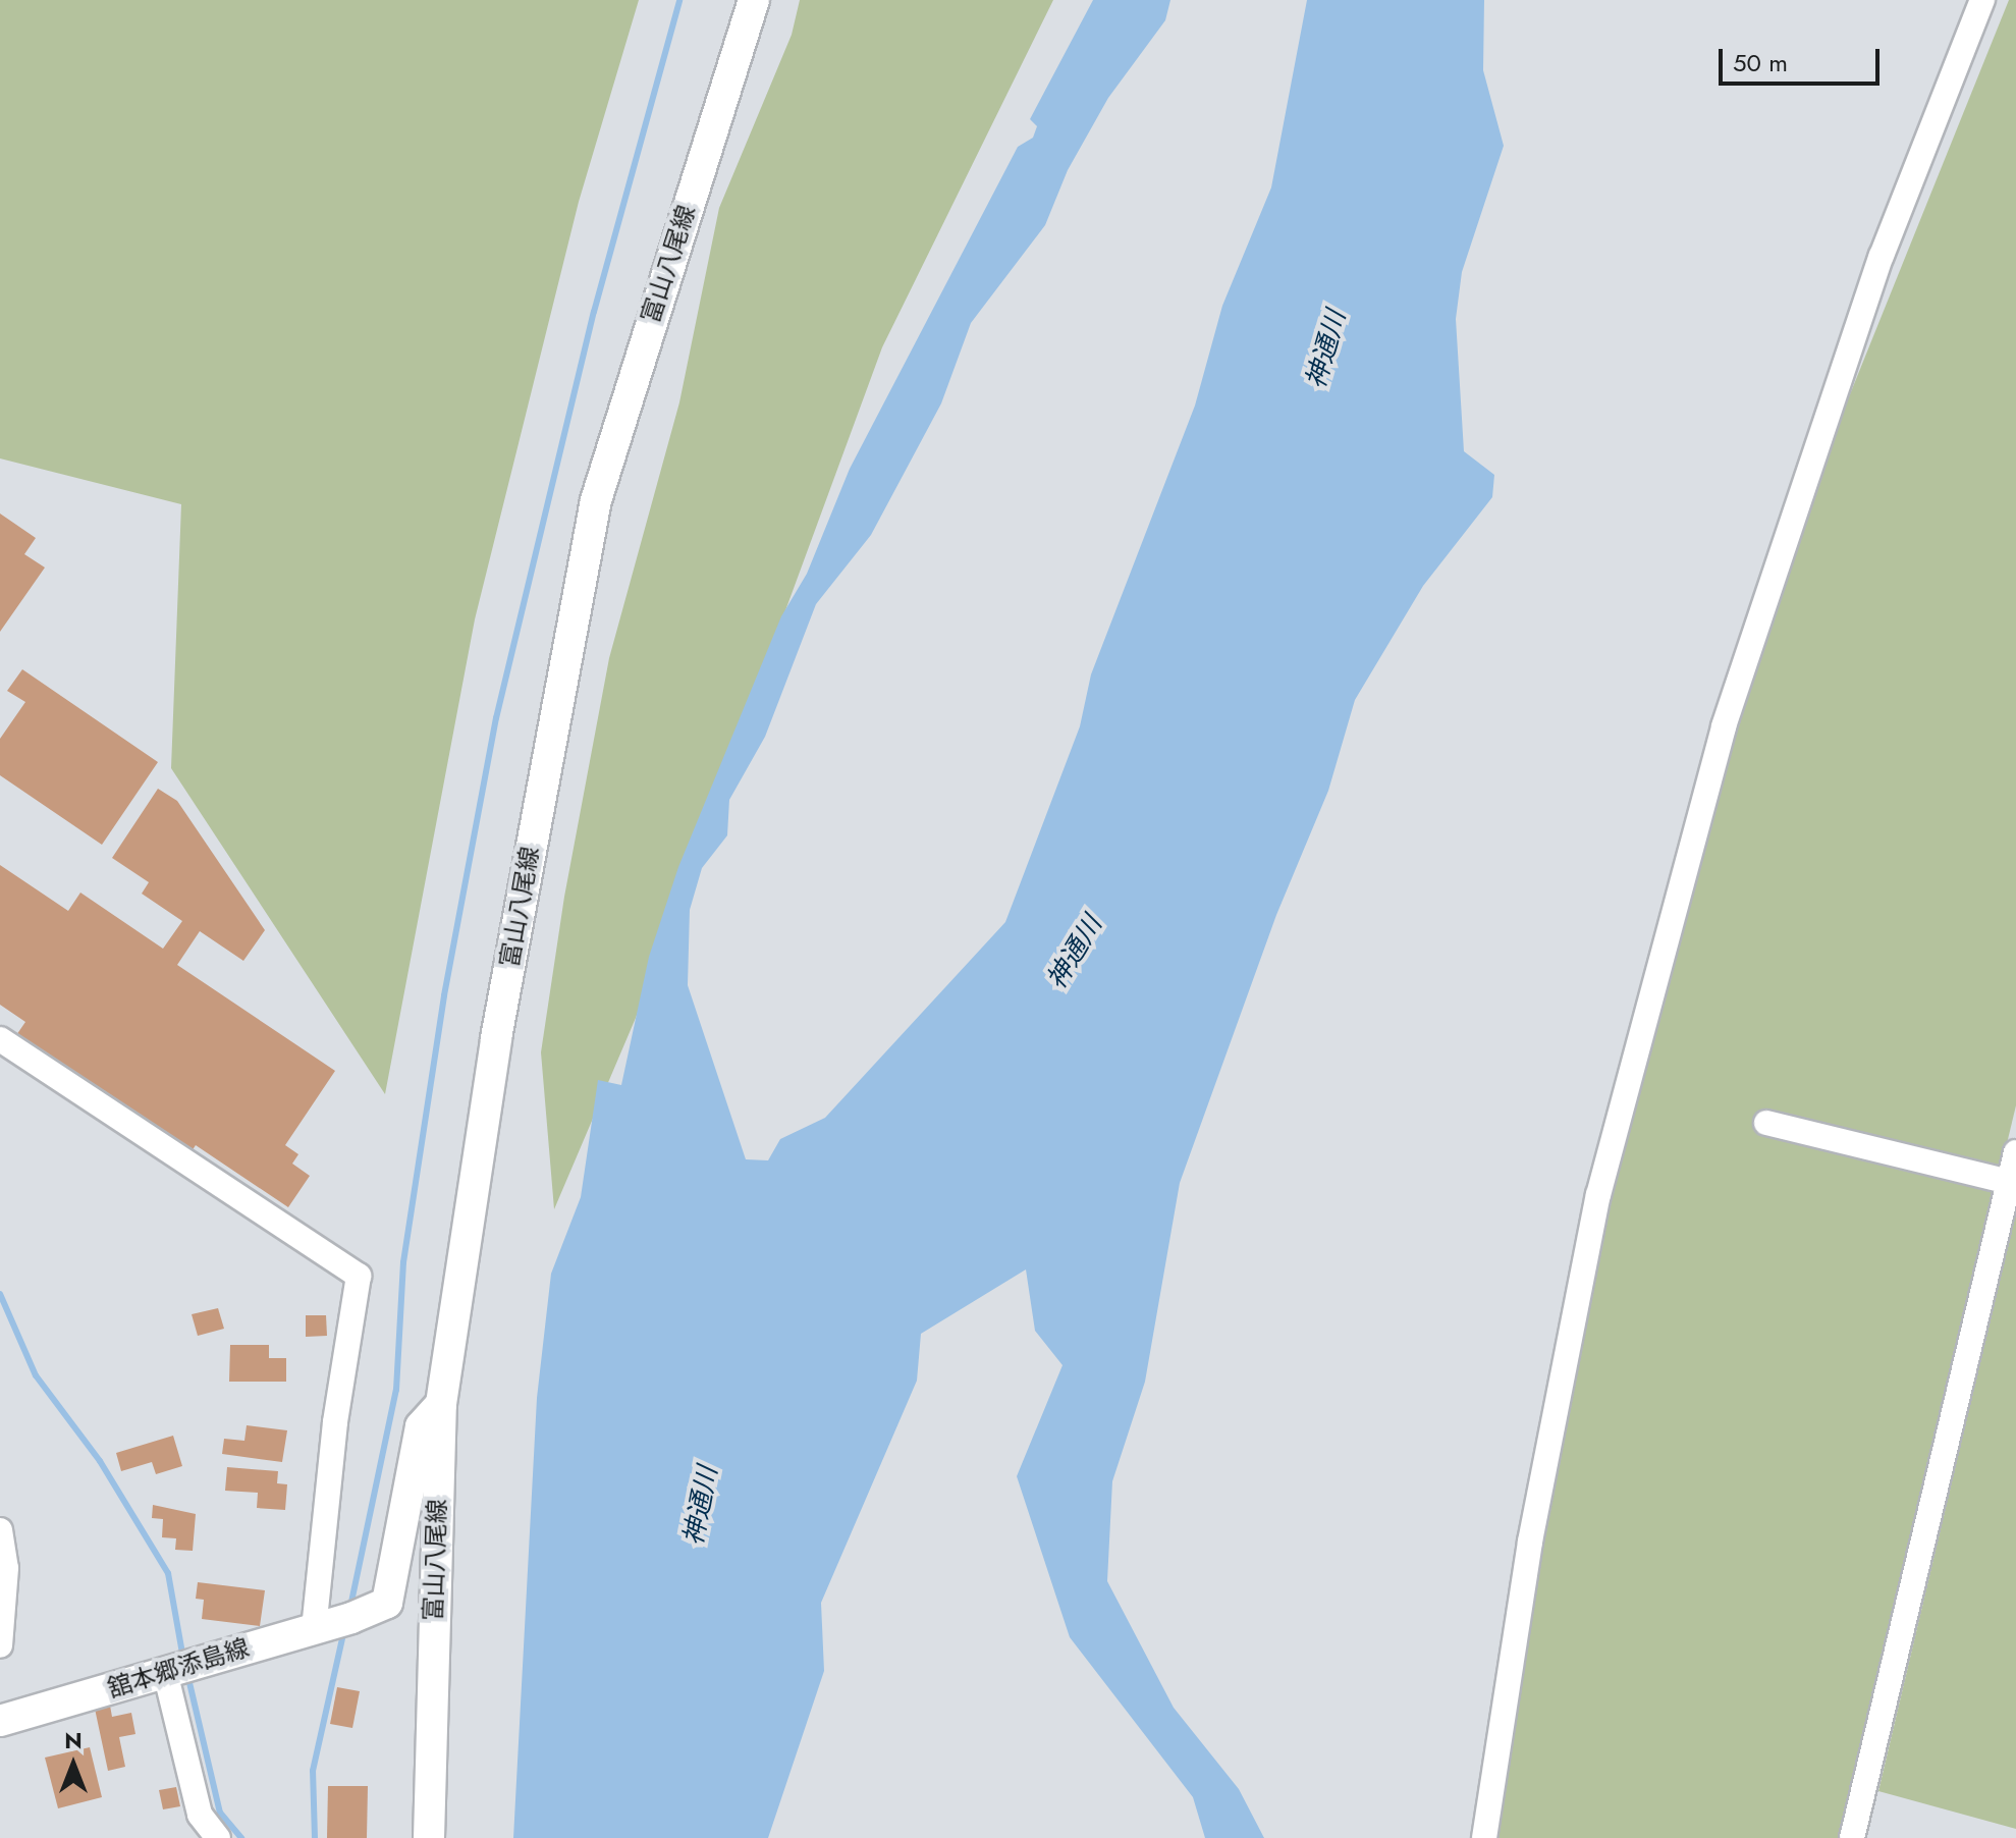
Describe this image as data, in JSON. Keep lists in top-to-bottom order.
{
  "streets": {
    "main road": ["富山八尾線", "舘本郷添島線"]
  },
  "crossings": [
    ["富山八尾線", "舘本郷添島線"]
  ],
  "water": ["神通川"],
  "scale_bar": "50 m",
  "north": "top"
}
